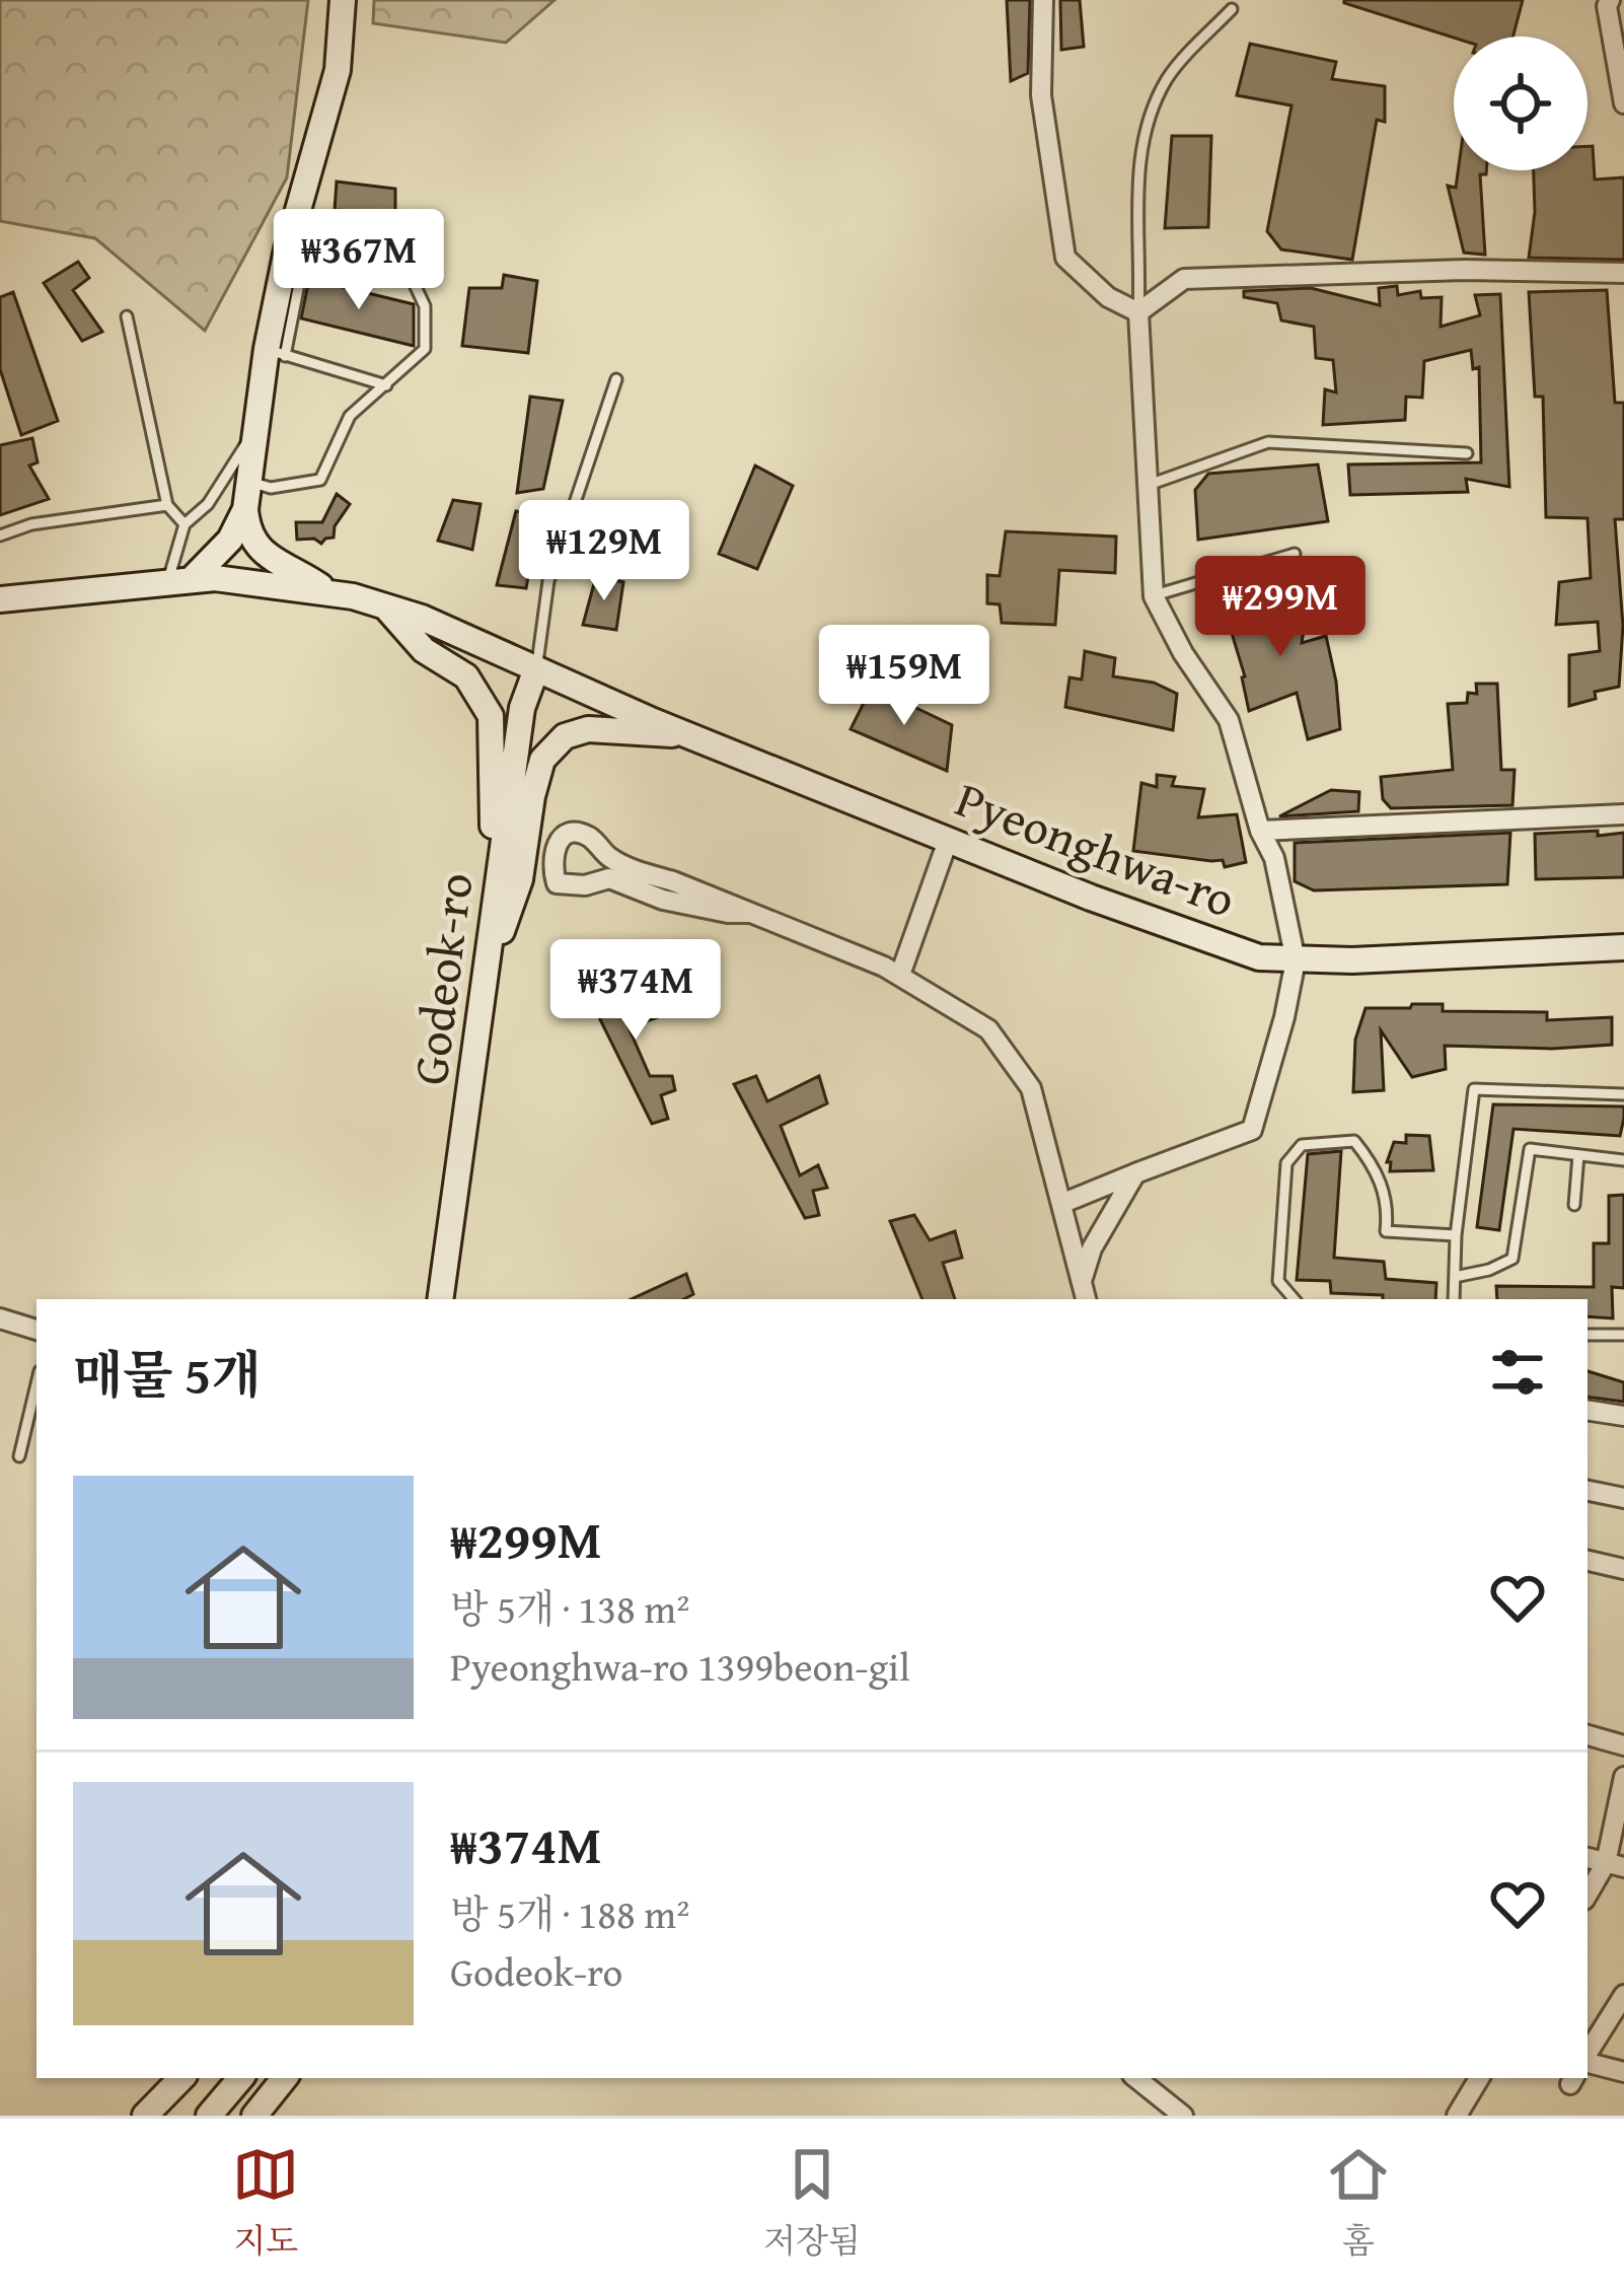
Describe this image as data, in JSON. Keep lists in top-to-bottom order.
{
  "streets": {
    "main road": ["Pyeonghwa-ro", "Godeok-ro"]
  },
  "crossings": [
    ["Pyeonghwa-ro", "Godeok-ro"]
  ],
  "page": {
    "price": [
      "₩367M",
      "₩129M",
      "₩299M",
      "₩159M",
      "₩374M"
    ],
    "heading": "매물 5개",
    "list": [
      {
        "name": "₩299M",
        "note": "방 5개 · 138 m² · Pyeonghwa-ro 1399beon-gil"
      },
      {
        "name": "₩374M",
        "note": "방 5개 · 188 m² · Godeok-ro"
      }
    ],
    "tabs": ["지도", "저장됨", "홈"]
  }
}
